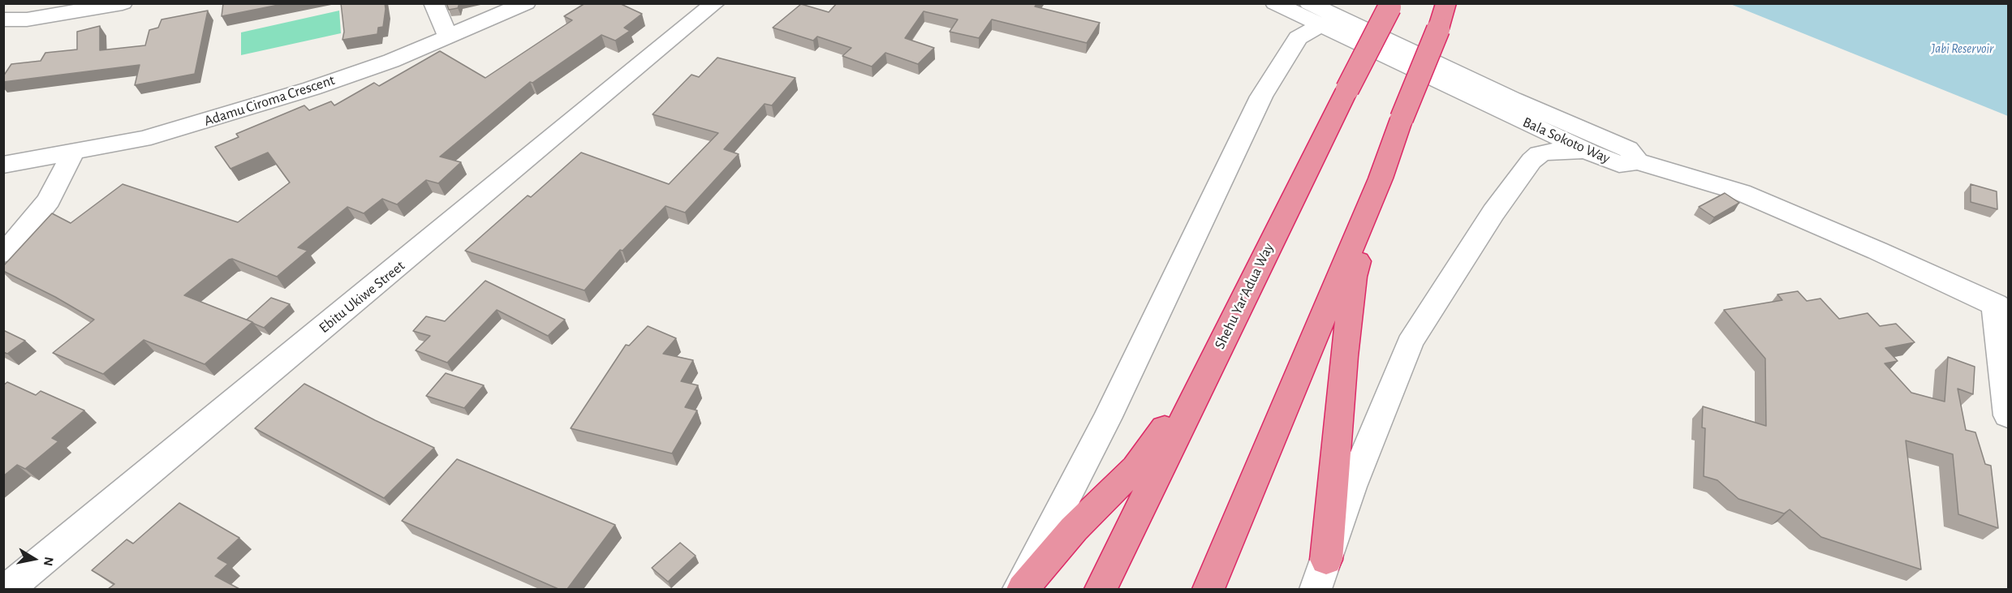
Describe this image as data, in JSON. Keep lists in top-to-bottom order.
{
  "streets": {
    "highway": ["Shehu Yar'Adua Way"],
    "street": ["Adamu Ciroma Crescent", "Bala Sokoto Way", "Ebitu Ukiwe Street"]
  },
  "water": ["Jabi Reservoir"],
  "north": "right"
}
